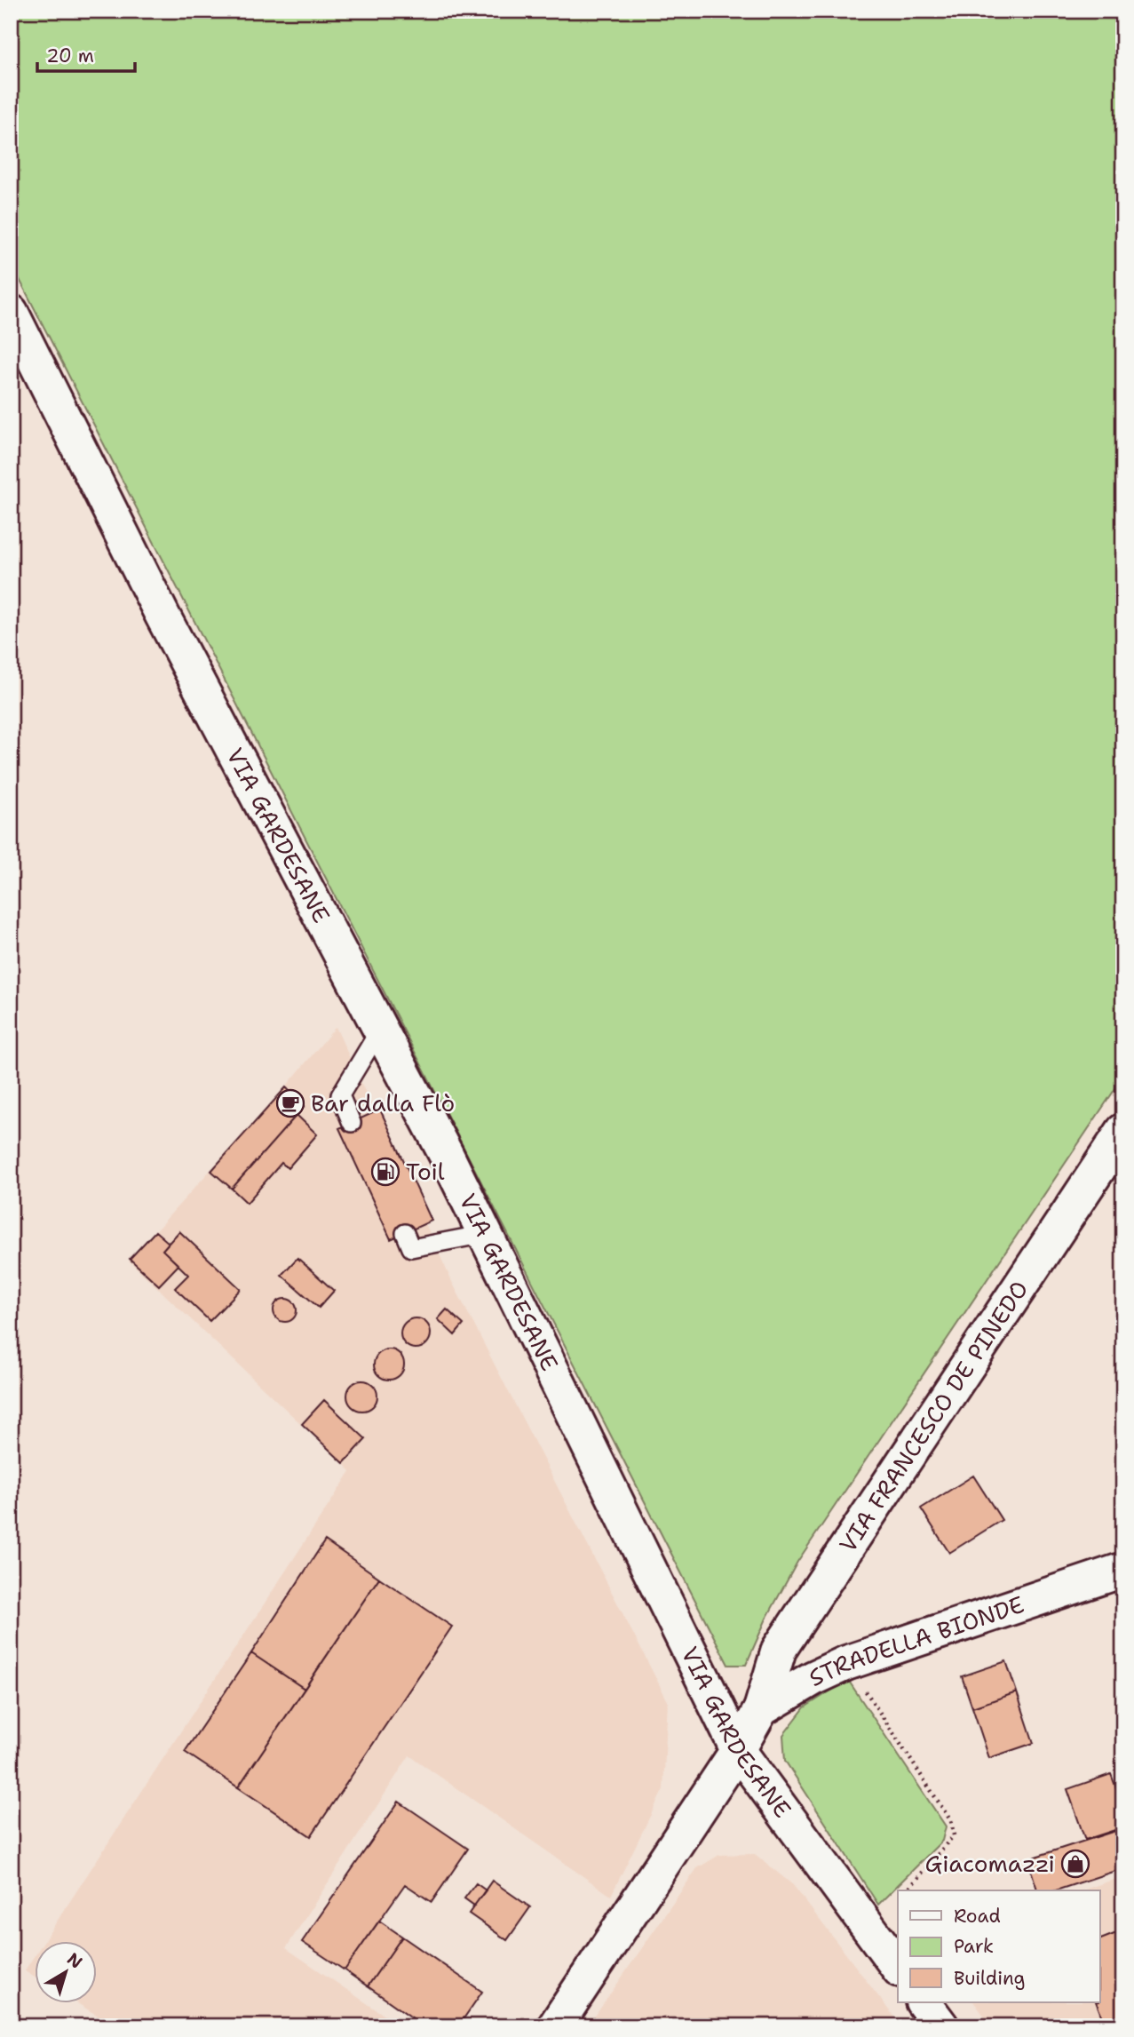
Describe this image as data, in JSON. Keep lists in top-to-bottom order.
{
  "streets": {
    "main road": ["VIA GARDESANE", "VIA FRANCESCO DE PINEDO", "STRADELLA BIONDE"]
  },
  "crossings": [
    ["VIA GARDESANE", "STRADELLA BIONDE"],
    ["VIA FRANCESCO DE PINEDO", "STRADELLA BIONDE"]
  ],
  "places": {
    "cafe": ["Bar dalla Flò"],
    "fuel station": ["Toil"],
    "shop": ["Giacomazzi"]
  },
  "legend": ["Road", "Park", "Building"],
  "scale_bar": "20 m",
  "north": "top right"
}
